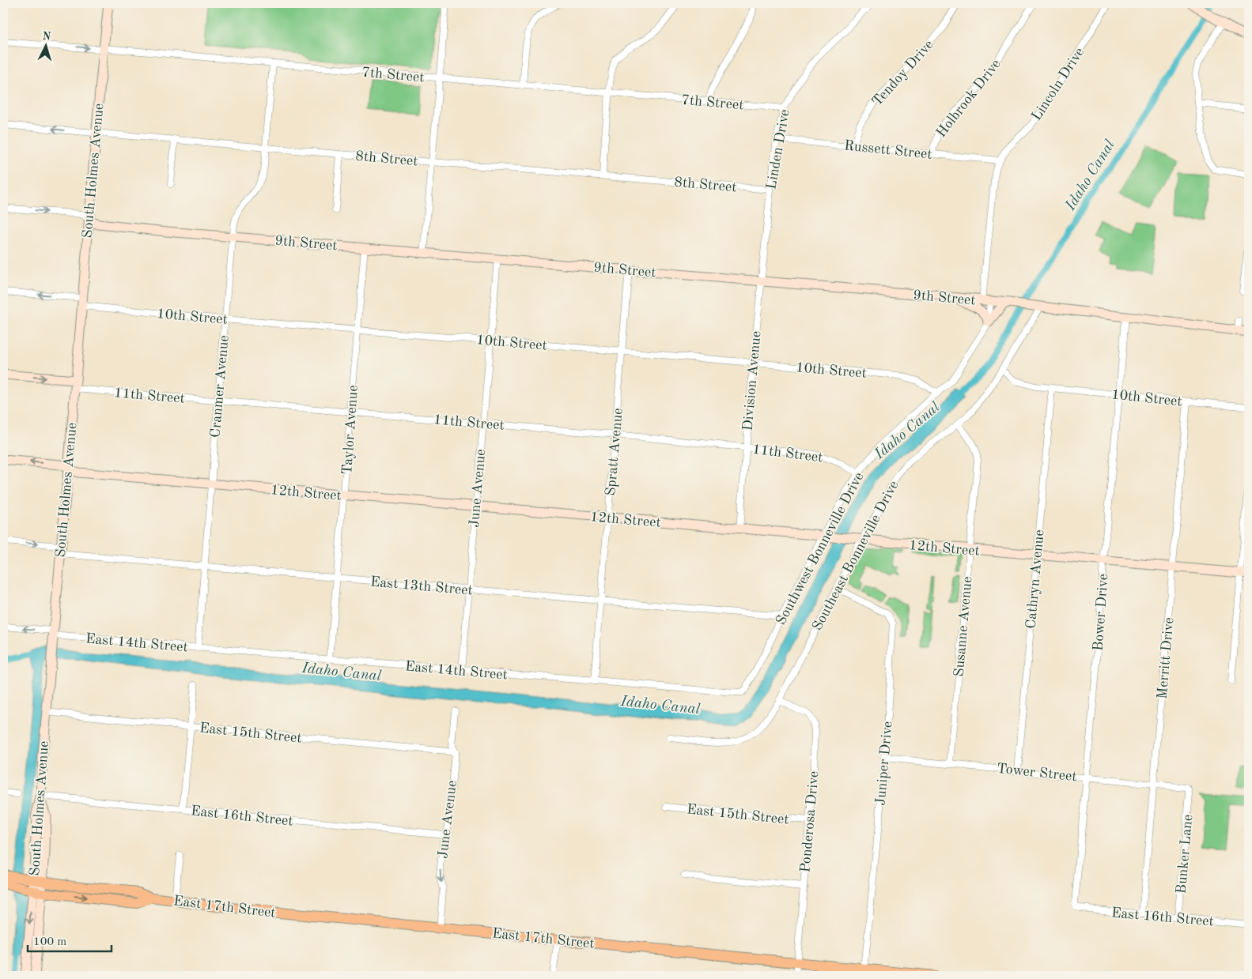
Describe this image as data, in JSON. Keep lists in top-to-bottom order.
{
  "streets": {
    "main road": ["East 17th Street"],
    "street": [
      "Tendoy Drive",
      "7th Street",
      "Lincoln Drive",
      "Holbrook Drive",
      "Linden Drive",
      "Russett Street",
      "8th Street",
      "South Holmes Avenue",
      "9th Street",
      "10th Street",
      "Division Avenue",
      "Cranmer Avenue",
      "11th Street",
      "Taylor Avenue",
      "Spratt Avenue",
      "June Avenue",
      "12th Street",
      "Southwest Bonneville Drive",
      "Southeast Bonneville Drive",
      "Cathryn Avenue",
      "East 13th Street",
      "Bower Drive",
      "Susanne Avenue",
      "East 14th Street",
      "Merritt Drive",
      "East 15th Street",
      "Juniper Drive",
      "Tower Street",
      "East 16th Street",
      "Ponderosa Drive",
      "Bunker Lane"
    ]
  },
  "crossings": [
    ["Tendoy Drive", "Russett Street"],
    ["7th Street", "Linden Drive"],
    ["7th Street", "South Holmes Avenue"],
    ["7th Street", "Cranmer Avenue"],
    ["Lincoln Drive", "Russett Street"],
    ["Lincoln Drive", "9th Street"],
    ["Lincoln Drive", "Southwest Bonneville Drive"],
    ["Holbrook Drive", "Russett Street"],
    ["Linden Drive", "Russett Street"],
    ["Linden Drive", "8th Street"],
    ["Linden Drive", "9th Street"],
    ["Linden Drive", "Division Avenue"],
    ["8th Street", "South Holmes Avenue"],
    ["8th Street", "Cranmer Avenue"],
    ["South Holmes Avenue", "9th Street"],
    ["South Holmes Avenue", "10th Street"],
    ["South Holmes Avenue", "11th Street"],
    ["South Holmes Avenue", "12th Street"],
    ["South Holmes Avenue", "East 13th Street"],
    ["South Holmes Avenue", "East 14th Street"],
    ["South Holmes Avenue", "East 15th Street"],
    ["South Holmes Avenue", "East 16th Street"],
    ["South Holmes Avenue", "East 17th Street"],
    ["9th Street", "Division Avenue"],
    ["9th Street", "Cranmer Avenue"],
    ["9th Street", "Taylor Avenue"],
    ["9th Street", "Spratt Avenue"],
    ["9th Street", "June Avenue"],
    ["9th Street", "Southwest Bonneville Drive"],
    ["9th Street", "Southeast Bonneville Drive"],
    ["9th Street", "Bower Drive"],
    ["10th Street", "Division Avenue"],
    ["10th Street", "Cranmer Avenue"],
    ["10th Street", "Taylor Avenue"],
    ["10th Street", "Spratt Avenue"],
    ["10th Street", "June Avenue"],
    ["10th Street", "Southwest Bonneville Drive"],
    ["10th Street", "Southeast Bonneville Drive"],
    ["10th Street", "Cathryn Avenue"],
    ["10th Street", "Bower Drive"],
    ["10th Street", "Merritt Drive"],
    ["Division Avenue", "11th Street"],
    ["Division Avenue", "12th Street"],
    ["Cranmer Avenue", "11th Street"],
    ["Cranmer Avenue", "12th Street"],
    ["Cranmer Avenue", "East 13th Street"],
    ["Cranmer Avenue", "East 14th Street"],
    ["11th Street", "Taylor Avenue"],
    ["11th Street", "Spratt Avenue"],
    ["11th Street", "June Avenue"],
    ["11th Street", "Southwest Bonneville Drive"],
    ["Taylor Avenue", "12th Street"],
    ["Taylor Avenue", "East 13th Street"],
    ["Taylor Avenue", "East 14th Street"],
    ["Spratt Avenue", "12th Street"],
    ["Spratt Avenue", "East 13th Street"],
    ["Spratt Avenue", "East 14th Street"],
    ["June Avenue", "12th Street"],
    ["June Avenue", "East 13th Street"],
    ["June Avenue", "East 14th Street"],
    ["June Avenue", "East 15th Street"],
    ["June Avenue", "East 16th Street"],
    ["June Avenue", "East 17th Street"],
    ["12th Street", "Southwest Bonneville Drive"],
    ["12th Street", "Southeast Bonneville Drive"],
    ["12th Street", "Cathryn Avenue"],
    ["12th Street", "Bower Drive"],
    ["12th Street", "Susanne Avenue"],
    ["12th Street", "Merritt Drive"],
    ["Southwest Bonneville Drive", "East 13th Street"],
    ["Southwest Bonneville Drive", "East 14th Street"],
    ["Southeast Bonneville Drive", "Susanne Avenue"],
    ["Southeast Bonneville Drive", "Juniper Drive"],
    ["Southeast Bonneville Drive", "Ponderosa Drive"],
    ["Cathryn Avenue", "Tower Street"],
    ["Bower Drive", "Tower Street"],
    ["Bower Drive", "East 16th Street"],
    ["Susanne Avenue", "Tower Street"],
    ["Merritt Drive", "Tower Street"],
    ["Merritt Drive", "East 16th Street"],
    ["East 15th Street", "Ponderosa Drive"],
    ["Juniper Drive", "Tower Street"],
    ["Juniper Drive", "East 17th Street"],
    ["Tower Street", "Bunker Lane"],
    ["East 16th Street", "Bunker Lane"],
    ["Ponderosa Drive", "East 17th Street"]
  ],
  "water": ["Idaho Canal"],
  "scale_bar": "100 m",
  "north": "top"
}
